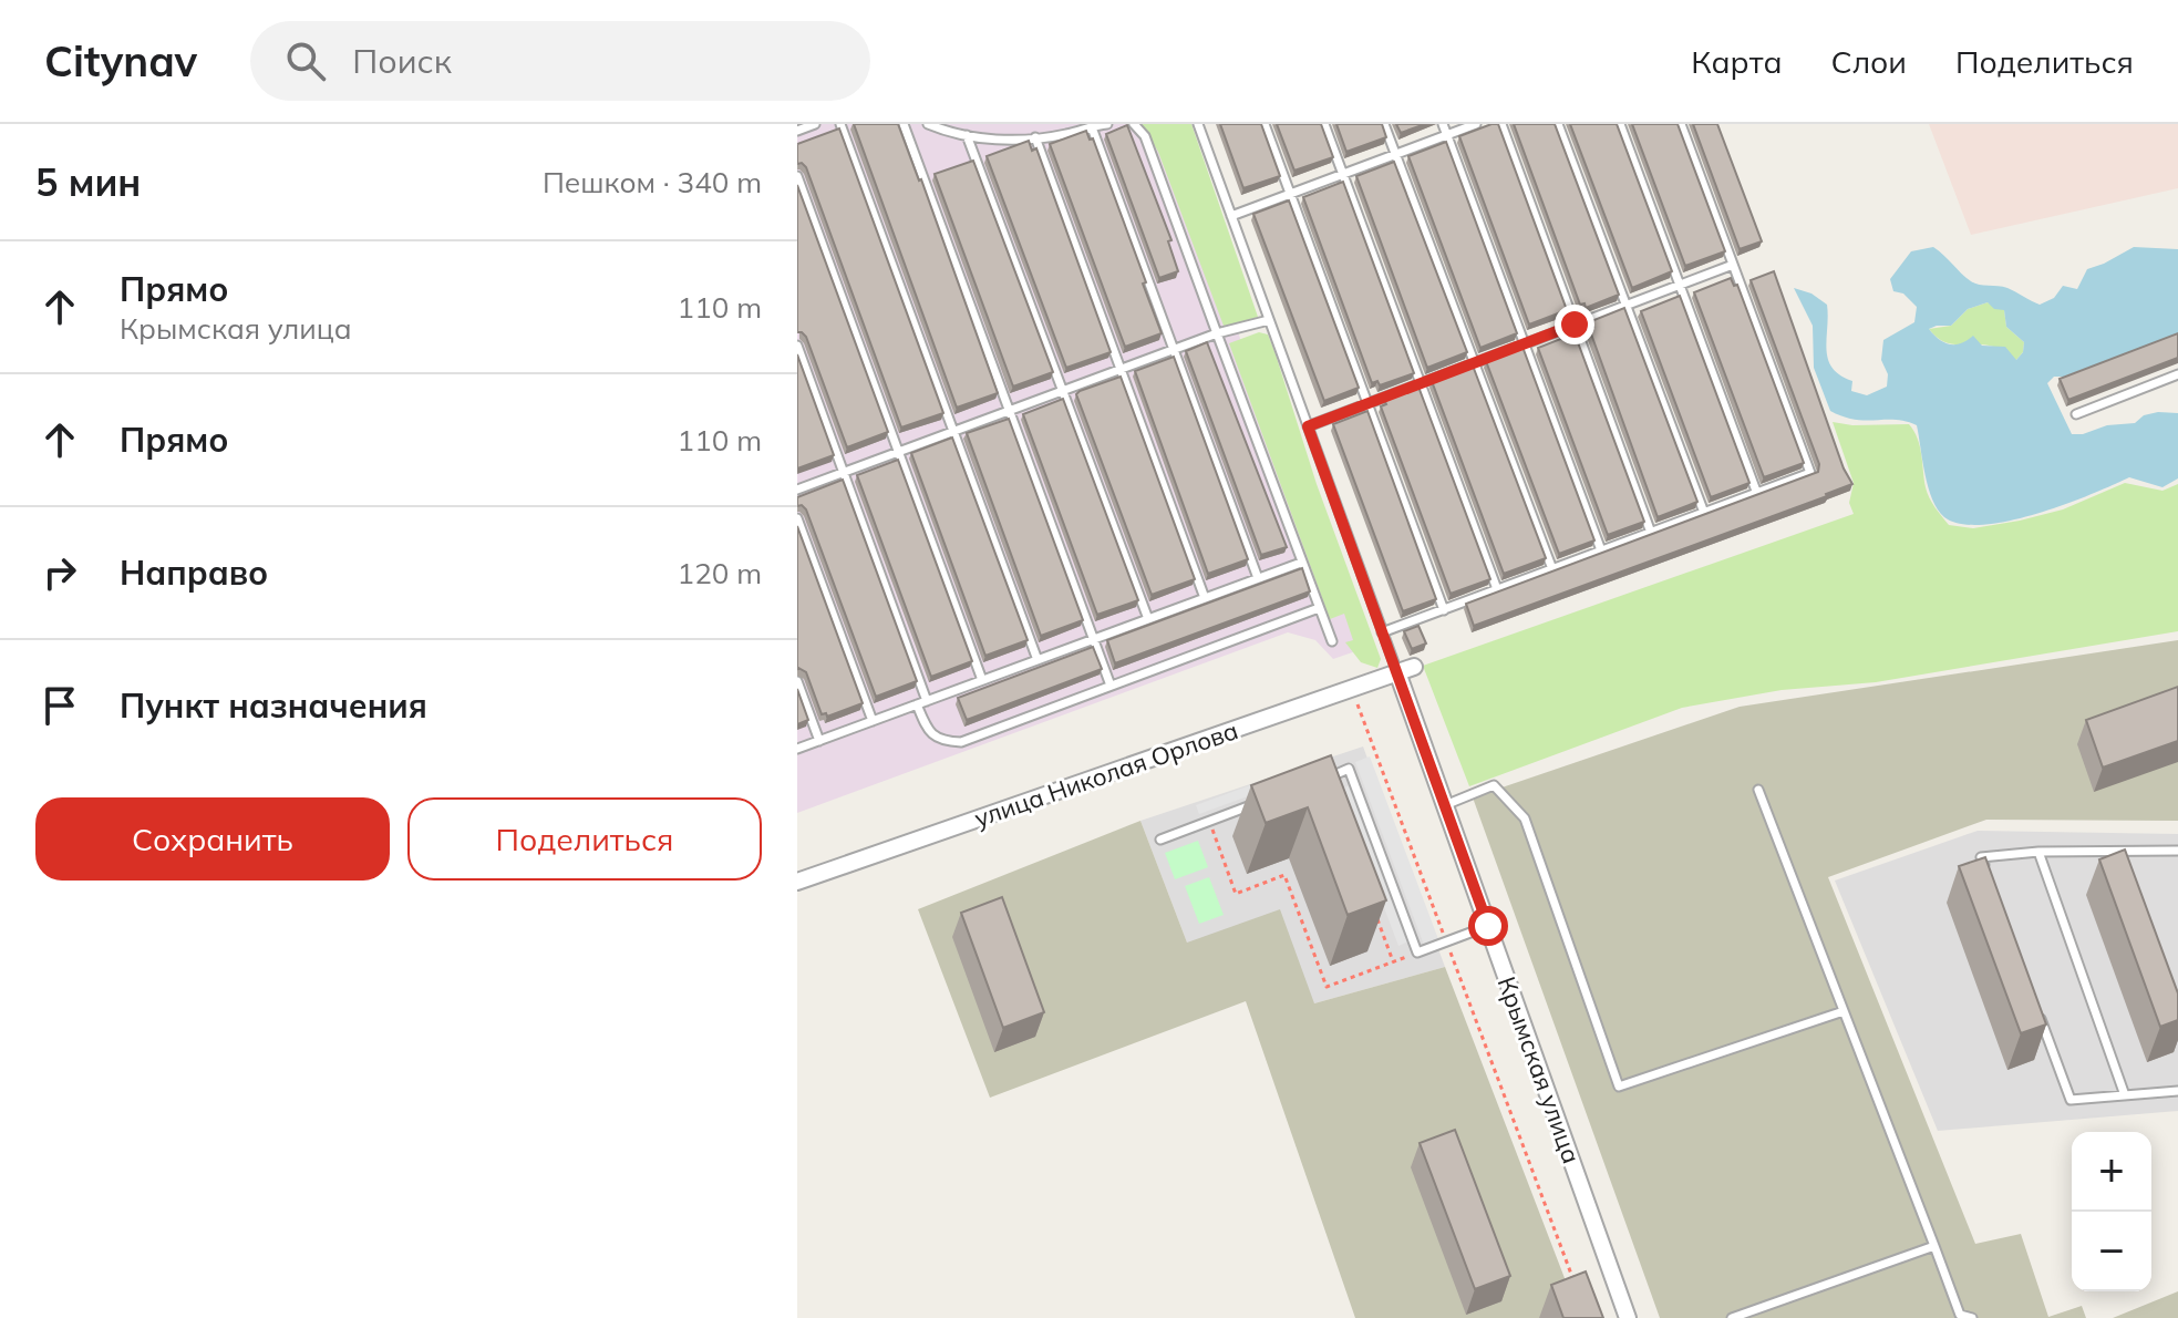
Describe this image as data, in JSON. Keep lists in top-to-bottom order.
{
  "streets": {
    "street": ["улица Николая Орлова", "Крымская улица"]
  },
  "crossings": [
    ["улица Николая Орлова", "Крымская улица"]
  ],
  "page": {
    "header": "Citynav",
    "search": "Поиск",
    "nav": ["Карта", "Слои", "Поделиться"],
    "heading": ["5 мин", "Пешком · 340 m"],
    "list": [
      ["Прямо", "Крымская улица", "110 m"],
      ["Прямо", "110 m"],
      ["Направо", "120 m"],
      "Пункт назначения"
    ],
    "buttons": ["Сохранить", "Поделиться"],
    "map_buttons": ["+", "−"]
  }
}
